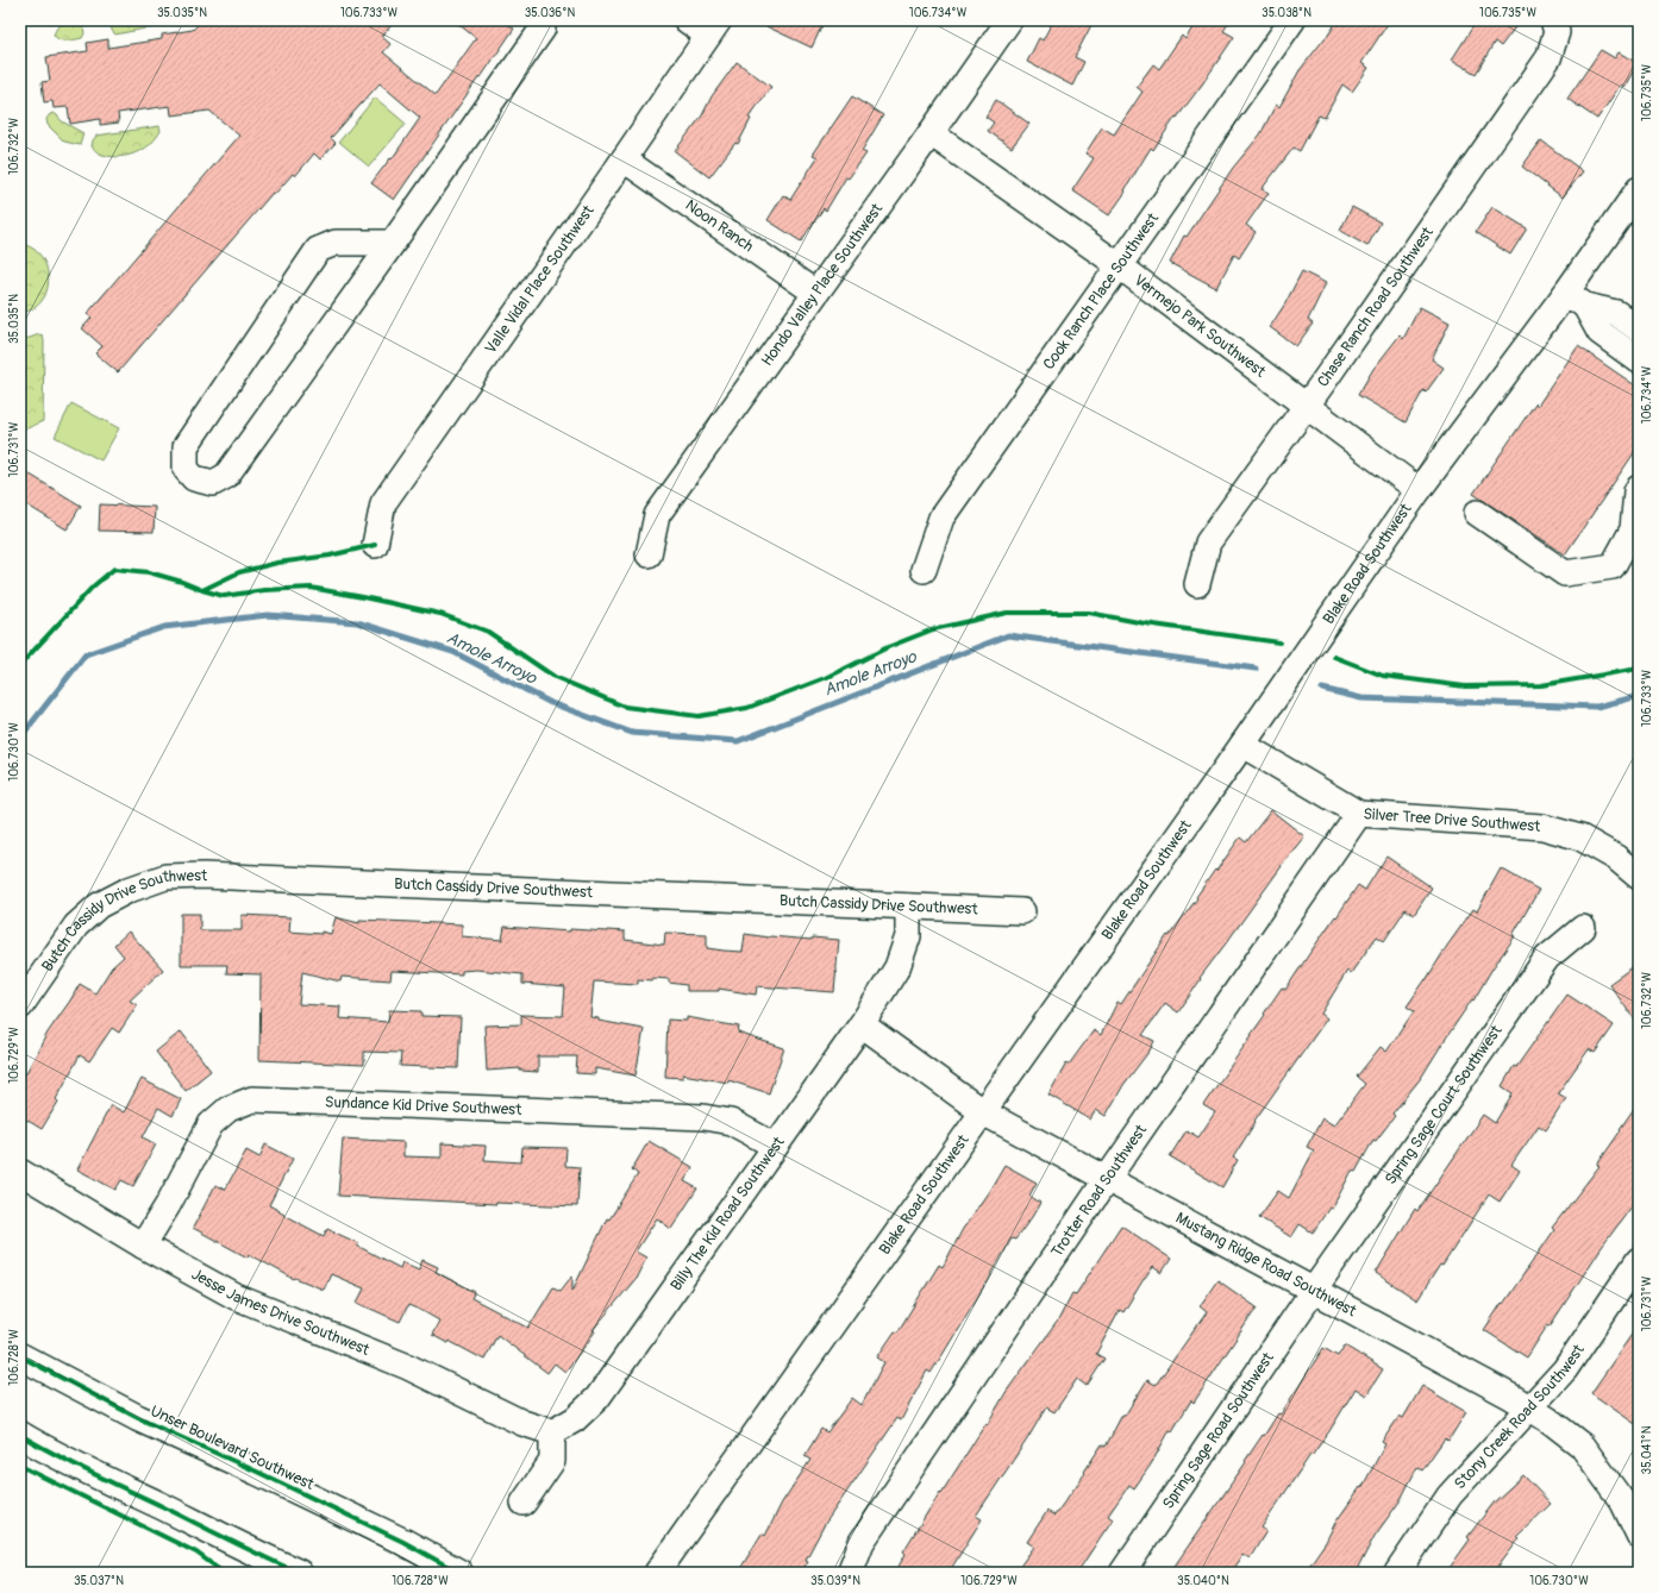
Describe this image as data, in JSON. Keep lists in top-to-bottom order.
{
  "streets": {
    "main road": ["Unser Boulevard Southwest"],
    "street": [
      "Noon Ranch",
      "Valle Vidal Place Southwest",
      "Hondo Valley Place Southwest",
      "Cook Ranch Place Southwest",
      "Chase Ranch Road Southwest",
      "Vermejo Park Southwest",
      "Blake Road Southwest",
      "Silver Tree Drive Southwest",
      "Butch Cassidy Drive Southwest",
      "Spring Sage Court Southwest",
      "Sundance Kid Drive Southwest",
      "Trotter Road Southwest",
      "Billy The Kid Road Southwest",
      "Mustang Ridge Road Southwest",
      "Jesse James Drive Southwest",
      "Stony Creek Road Southwest",
      "Spring Sage Road Southwest"
    ]
  },
  "crossings": [
    ["Noon Ranch", "Valle Vidal Place Southwest"],
    ["Noon Ranch", "Hondo Valley Place Southwest"],
    ["Hondo Valley Place Southwest", "Vermejo Park Southwest"],
    ["Cook Ranch Place Southwest", "Vermejo Park Southwest"],
    ["Chase Ranch Road Southwest", "Vermejo Park Southwest"],
    ["Vermejo Park Southwest", "Blake Road Southwest"],
    ["Blake Road Southwest", "Silver Tree Drive Southwest"],
    ["Blake Road Southwest", "Mustang Ridge Road Southwest"],
    ["Silver Tree Drive Southwest", "Trotter Road Southwest"],
    ["Butch Cassidy Drive Southwest", "Billy The Kid Road Southwest"],
    ["Spring Sage Court Southwest", "Mustang Ridge Road Southwest"],
    ["Spring Sage Court Southwest", "Spring Sage Road Southwest"],
    ["Sundance Kid Drive Southwest", "Billy The Kid Road Southwest"],
    ["Sundance Kid Drive Southwest", "Jesse James Drive Southwest"],
    ["Trotter Road Southwest", "Mustang Ridge Road Southwest"],
    ["Billy The Kid Road Southwest", "Mustang Ridge Road Southwest"],
    ["Billy The Kid Road Southwest", "Jesse James Drive Southwest"],
    ["Mustang Ridge Road Southwest", "Stony Creek Road Southwest"],
    ["Mustang Ridge Road Southwest", "Spring Sage Road Southwest"]
  ],
  "water": ["Amole Arroyo"],
  "coordinates": [
    "35.035°N",
    "106.733°W",
    "35.036°N",
    "106.734°W",
    "35.038°N",
    "106.735°W",
    "106.732°W",
    "106.731°W",
    "106.730°W",
    "106.729°W",
    "106.728°W",
    "35.041°N",
    "35.037°N",
    "35.039°N",
    "35.040°N"
  ]
}
